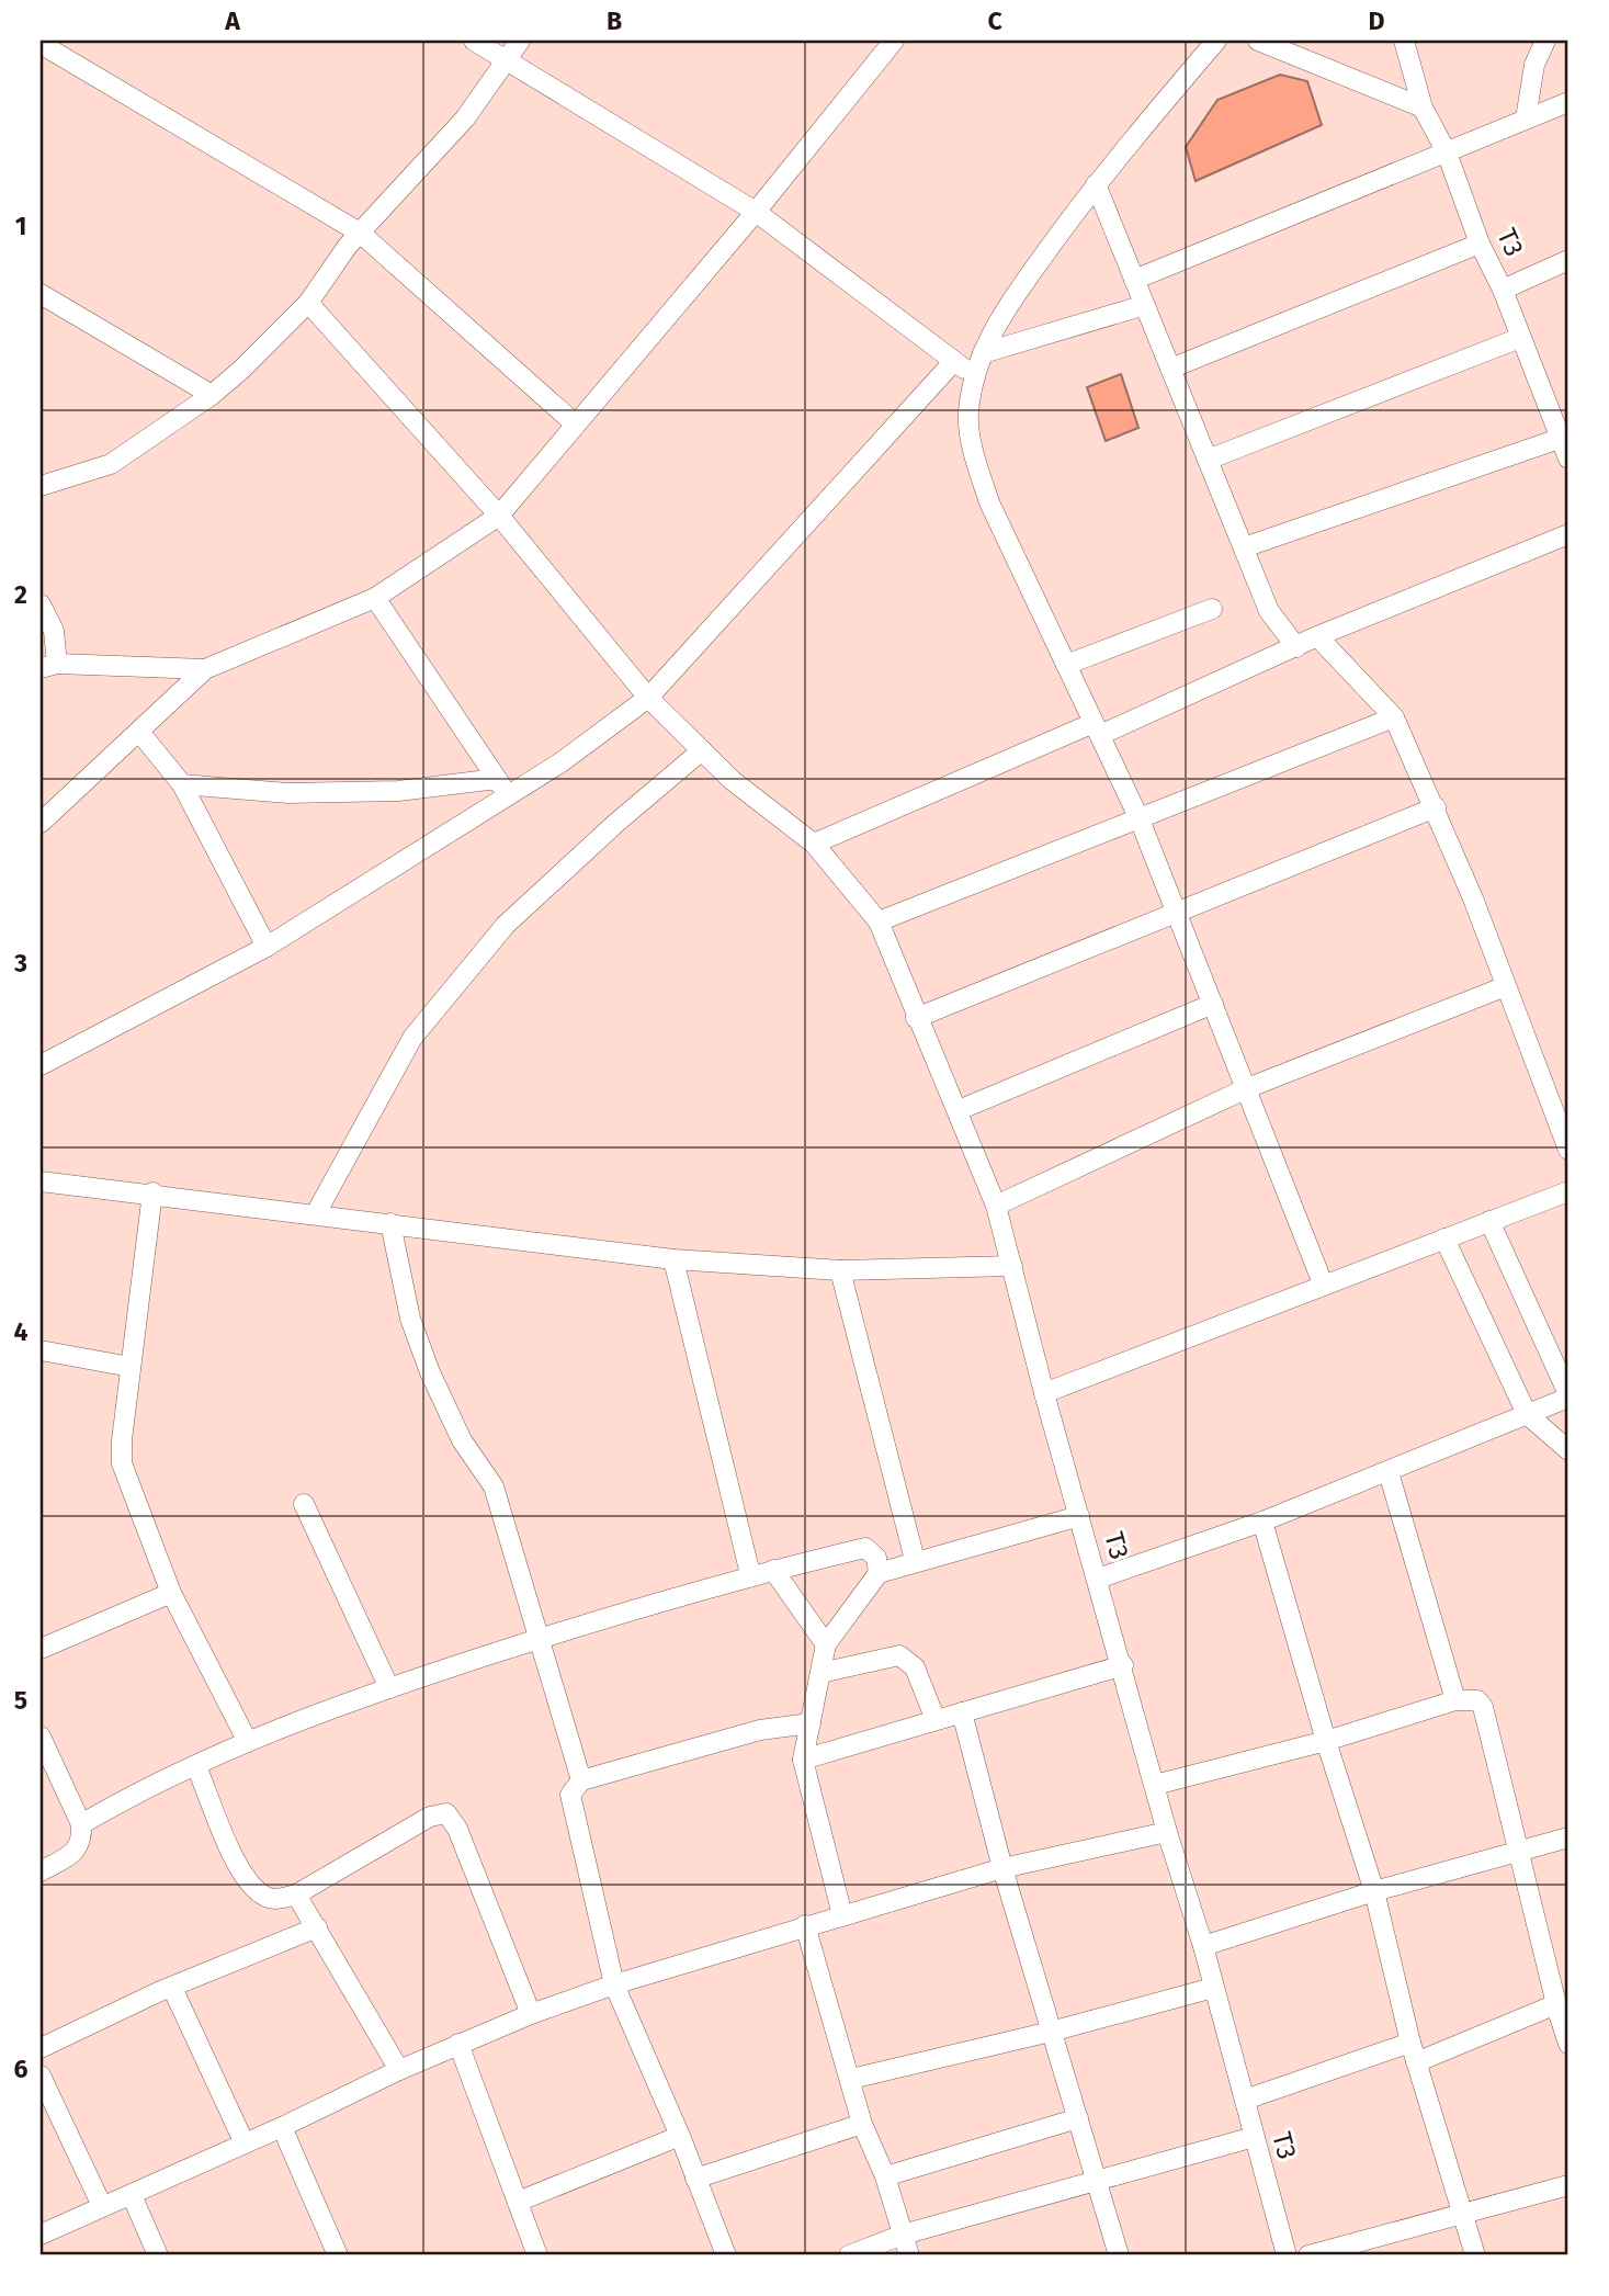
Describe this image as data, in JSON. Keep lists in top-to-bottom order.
{
  "streets": {
    "street": ["T3"]
  },
  "grid": {
    "columns": [
      "A",
      "B",
      "C",
      "D"
    ],
    "rows": [
      "1",
      "2",
      "3",
      "4",
      "5",
      "6"
    ]
  }
}
